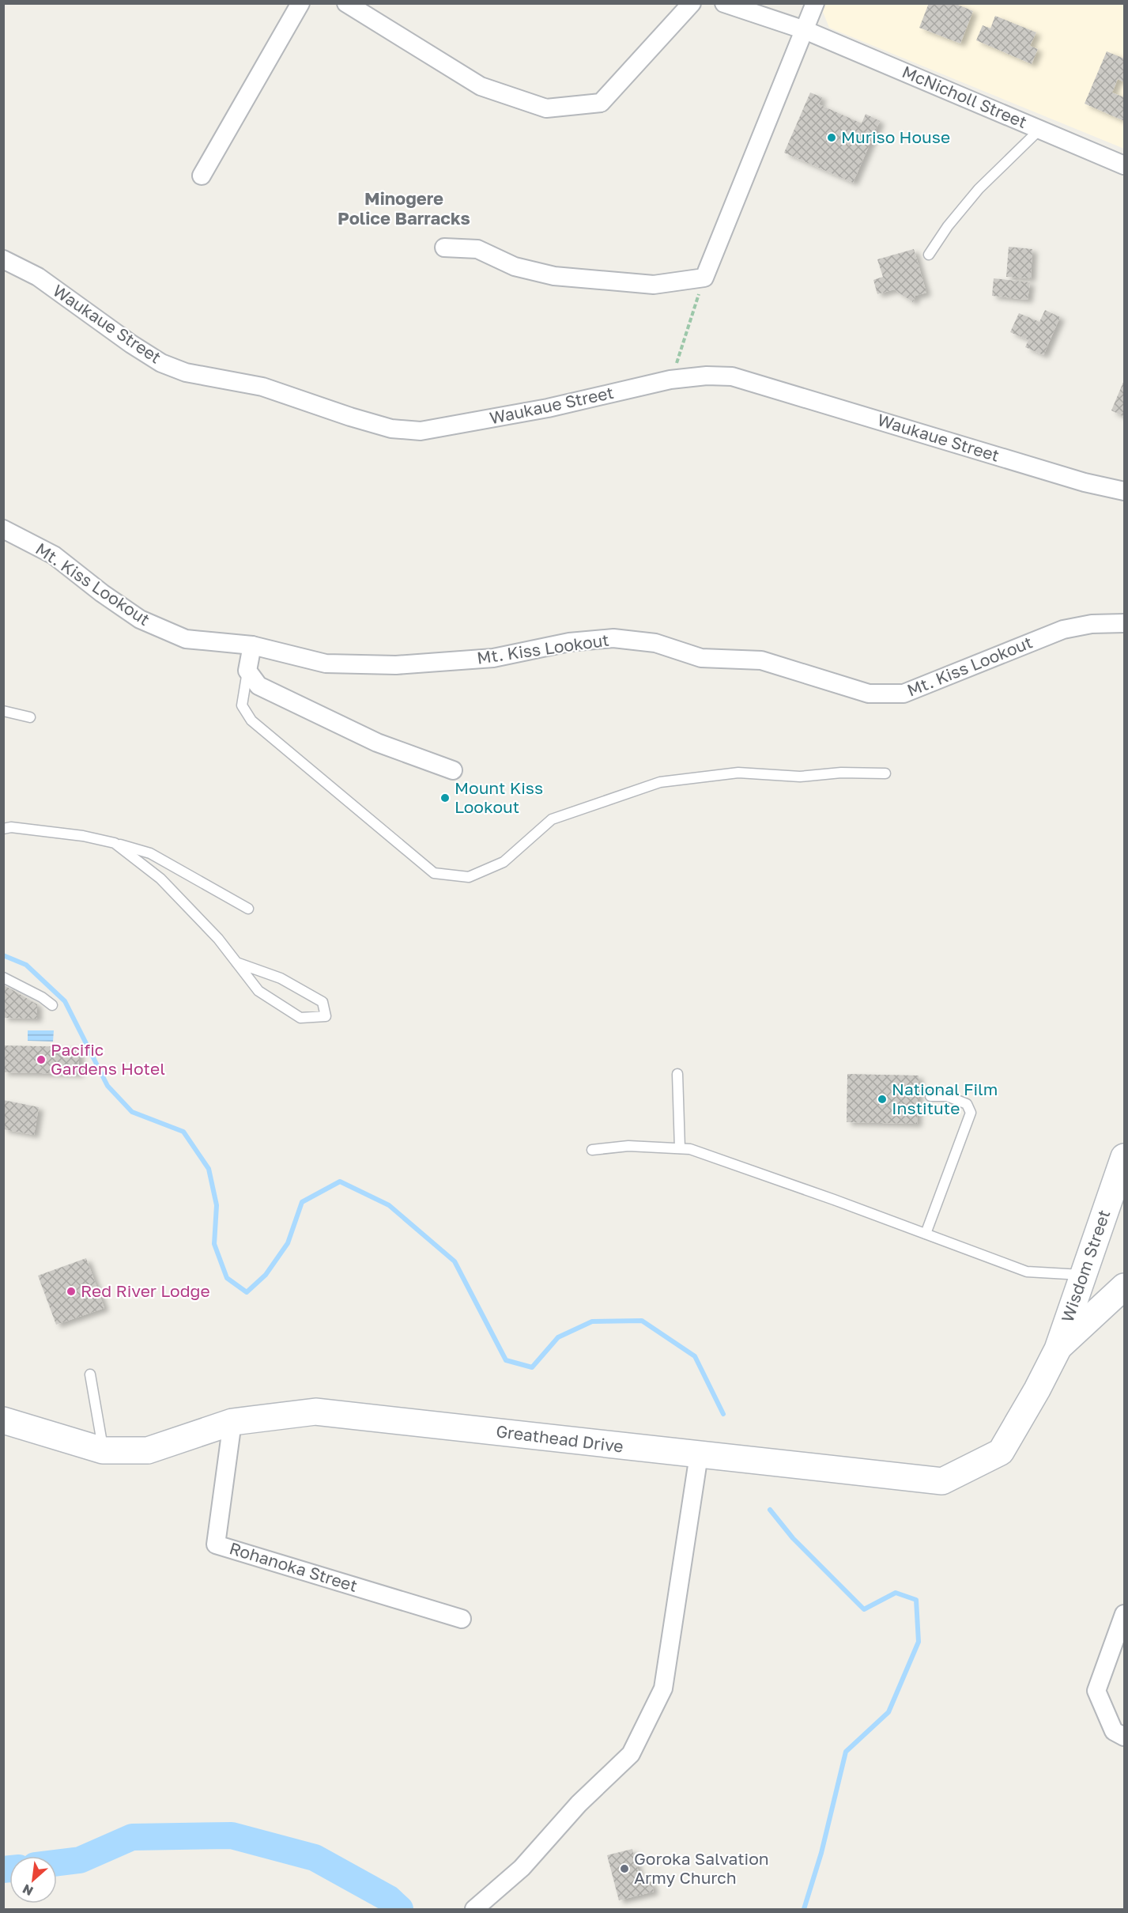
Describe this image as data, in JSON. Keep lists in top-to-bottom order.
{
  "streets": {
    "street": [
      "McNicholl Street",
      "Waukaue Street",
      "Mt. Kiss Lookout",
      "Wisdom Street",
      "Greathead Drive",
      "Rohanoka Street"
    ]
  },
  "crossings": [
    ["Wisdom Street", "Greathead Drive"],
    ["Greathead Drive", "Rohanoka Street"]
  ],
  "districts": ["Minogere Police Barracks"],
  "places": [
    "Muriso House",
    "Mount Kiss Lookout",
    "Pacific Gardens Hotel",
    "National Film Institute",
    "Red River Lodge",
    "Goroka Salvation Army Church"
  ],
  "north": "bottom left"
}
